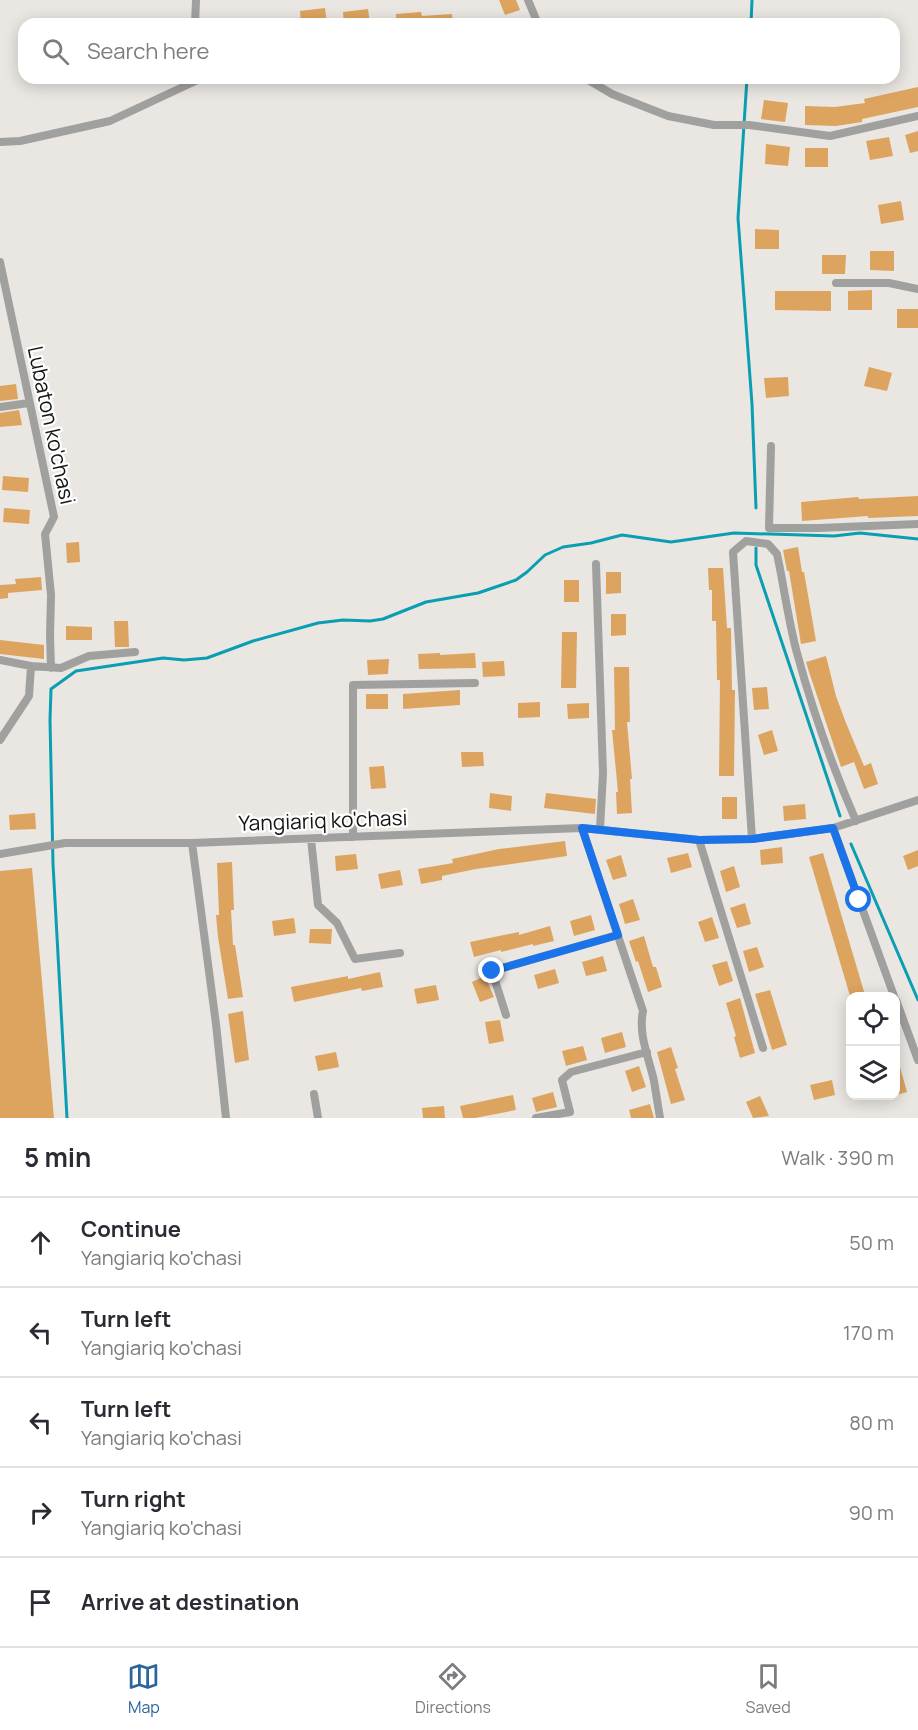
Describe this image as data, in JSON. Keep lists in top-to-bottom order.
{
  "streets": {
    "street": ["Lubaton ko'chasi", "Yangiariq ko'chasi"]
  },
  "page": {
    "search": "Search here",
    "heading": ["5 min", "Walk · 390 m"],
    "list": [
      ["Continue", "Yangiariq ko'chasi", "50 m"],
      ["Turn left", "Yangiariq ko'chasi", "170 m"],
      ["Turn left", "Yangiariq ko'chasi", "80 m"],
      ["Turn right", "Yangiariq ko'chasi", "90 m"],
      "Arrive at destination"
    ],
    "nav": ["Map", "Directions", "Saved"]
  }
}
